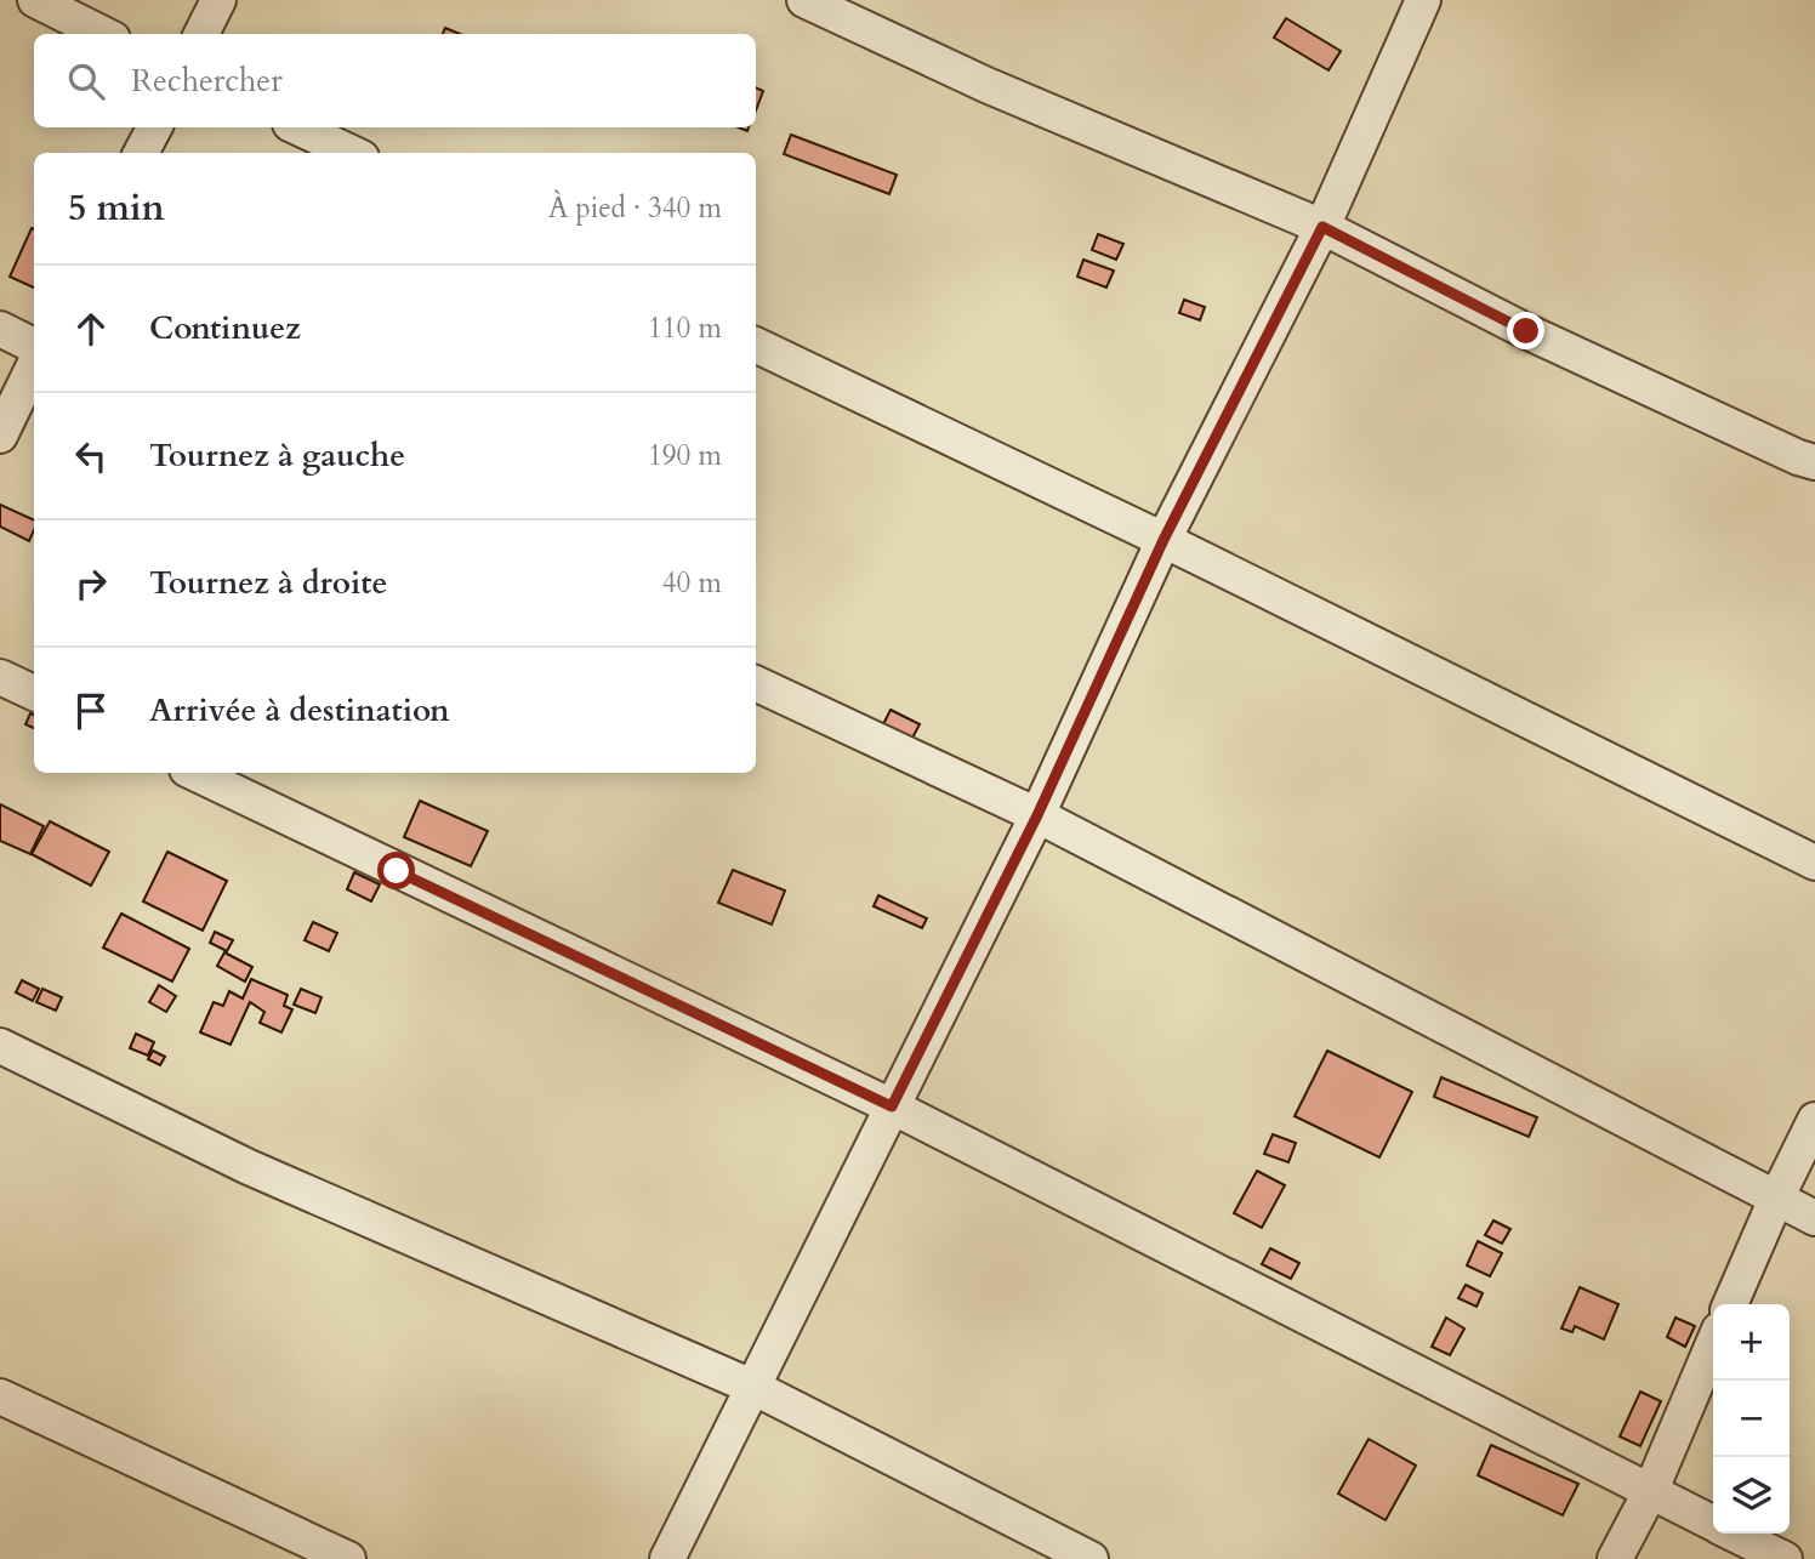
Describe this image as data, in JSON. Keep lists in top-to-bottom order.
{
  "page": {
    "search": "Rechercher",
    "heading": ["5 min", "À pied · 340 m"],
    "list": [
      ["Continuez", "110 m"],
      ["Tournez à gauche", "190 m"],
      ["Tournez à droite", "40 m"],
      "Arrivée à destination"
    ],
    "map_buttons": ["+", "−"]
  }
}
